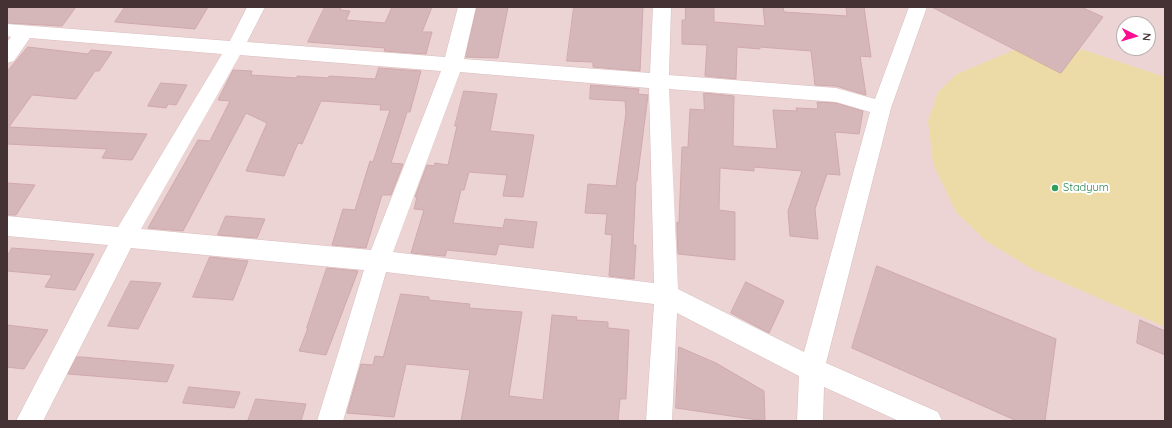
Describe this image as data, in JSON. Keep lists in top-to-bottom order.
{
  "places": ["Stadyum"],
  "north": "right"
}
